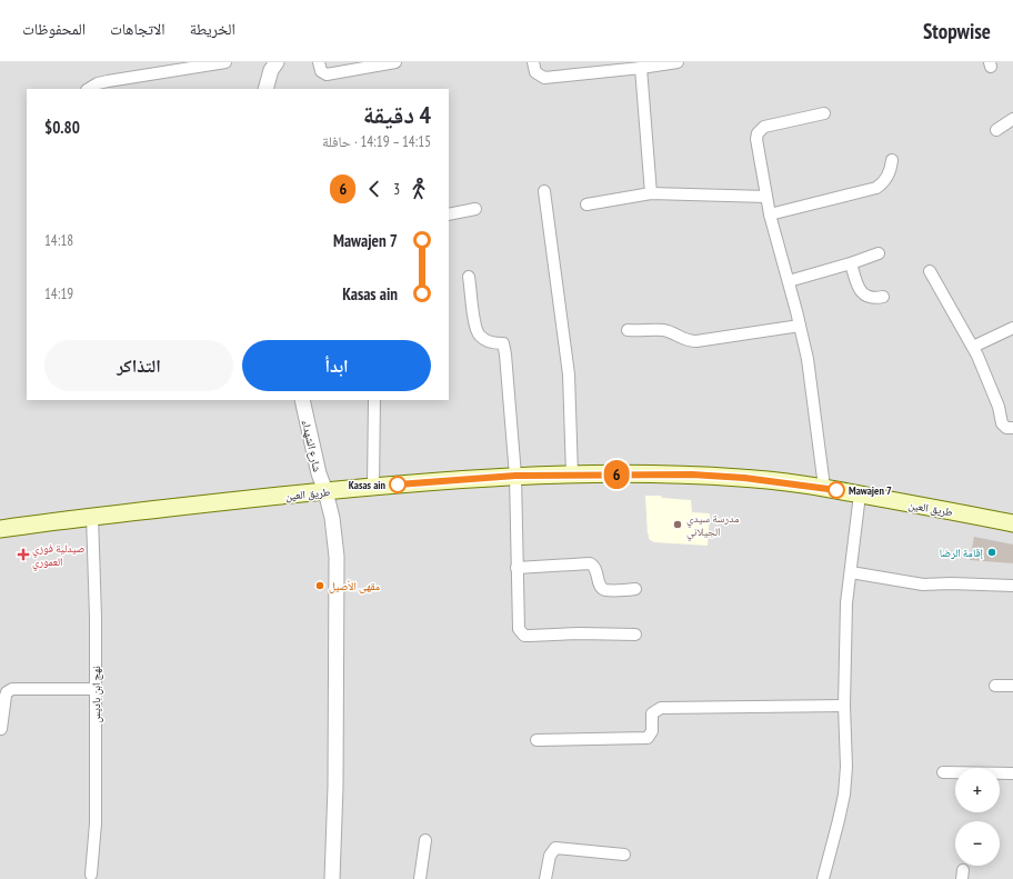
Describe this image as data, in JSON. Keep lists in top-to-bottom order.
{
  "streets": {
    "main road": ["طريق العين"],
    "street": ["شارع الشهداء", "نهج ابن باديس"]
  },
  "crossings": [
    ["شارع الشهداء", "طريق العين"],
    ["طريق العين", "نهج ابن باديس"]
  ],
  "places": {
    "other": [
      "Kasas ain",
      "Mawajen 7",
      "مدرسة سيدي الجيلاني",
      "إقامة الرضا",
      "مقهى الأصيل"
    ],
    "health": ["صيدلية فوزي العموري"]
  },
  "lines": ["bus line 6"],
  "page": {
    "header": "Stopwise",
    "nav": ["الخريطة", "الاتجاهات", "المحفوظات"],
    "on_map": "6",
    "heading": ["4 دقيقة", "14:15 – 14:19 · حافلة", "$0.80"],
    "legs": ["3", "6"],
    "list": [
      {
        "name": "Mawajen 7",
        "value": "14:18"
      },
      {
        "name": "Kasas ain",
        "value": "14:19"
      }
    ],
    "buttons": ["ابدأ", "التذاكر"],
    "map_buttons": ["+", "−"]
  }
}
